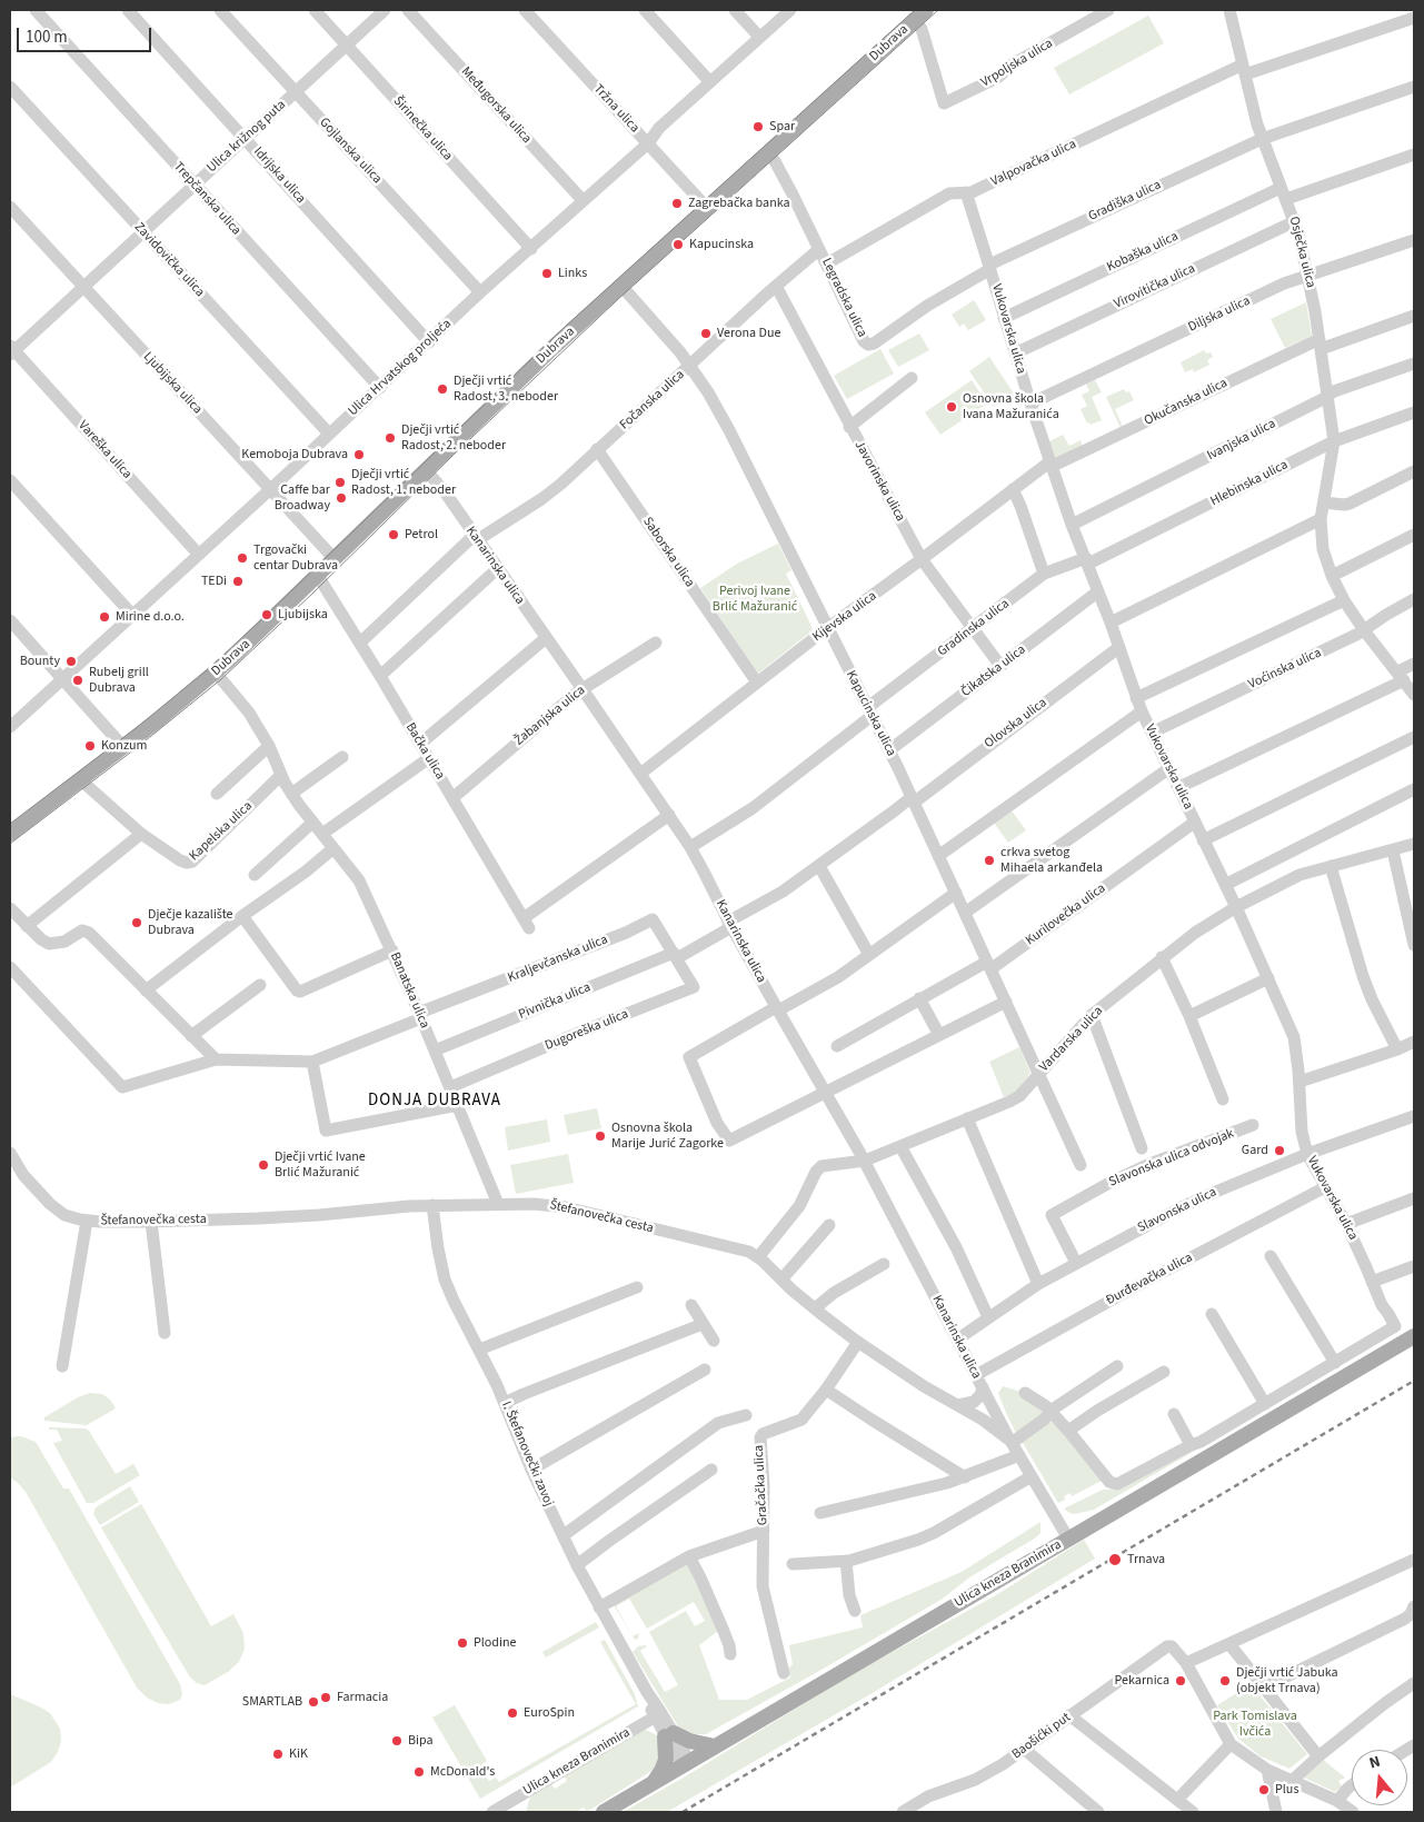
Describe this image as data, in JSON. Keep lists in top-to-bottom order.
{
  "streets": {
    "main road": ["Dubrava", "Ulica kneza Branimira"],
    "street": [
      "Vrpoljska ulica",
      "Međugorska ulica",
      "Tržna ulica",
      "Širinečka ulica",
      "Ulica križnog puta",
      "Gojlanska ulica",
      "Valpovačka ulica",
      "Idrijska ulica",
      "Trepčanska ulica",
      "Gradiška ulica",
      "Kobaška ulica",
      "Osječka ulica",
      "Zavidovička ulica",
      "Virovitička ulica",
      "Legradska ulica",
      "Diljska ulica",
      "Vukovarska ulica",
      "Ulica Hrvatskog proljeća",
      "Ljubijska ulica",
      "Fočanska ulica",
      "Okučanska ulica",
      "Ivanjska ulica",
      "Vareška ulica",
      "Javorinska ulica",
      "Hlebinska ulica",
      "Saborska ulica",
      "Kanarinska ulica",
      "Kijevska ulica",
      "Gradinska ulica",
      "Voćinska ulica",
      "Čikatska ulica",
      "Kapucinska ulica",
      "Žabanjska ulica",
      "Olovska ulica",
      "Bačka ulica",
      "Kapelska ulica",
      "Kurilovečka ulica",
      "Kraljevčanska ulica",
      "Banatska ulica",
      "Pivnička ulica",
      "Dugoreška ulica",
      "Vardarska ulica",
      "Slavonska ulica odvojak",
      "Slavonska ulica",
      "Štefanovečka cesta",
      "Đurđevačka ulica",
      "I. Štefanovečki zavoj",
      "Gračačka ulica",
      "Baošićki put"
    ]
  },
  "crossings": [
    ["Dubrava", "Vrpoljska ulica"],
    ["Dubrava", "Tržna ulica"],
    ["Dubrava", "Legradska ulica"],
    ["Dubrava", "Ljubijska ulica"],
    ["Dubrava", "Kanarinska ulica"],
    ["Dubrava", "Kapucinska ulica"],
    ["Dubrava", "Bačka ulica"],
    ["Dubrava", "Kapelska ulica"],
    ["Dubrava", "Banatska ulica"],
    ["Međugorska ulica", "Ulica Hrvatskog proljeća"],
    ["Tržna ulica", "Ulica Hrvatskog proljeća"],
    ["Širinečka ulica", "Ulica križnog puta"],
    ["Širinečka ulica", "Ulica Hrvatskog proljeća"],
    ["Ulica križnog puta", "Gojlanska ulica"],
    ["Ulica križnog puta", "Idrijska ulica"],
    ["Ulica križnog puta", "Trepčanska ulica"],
    ["Ulica križnog puta", "Zavidovička ulica"],
    ["Ulica križnog puta", "Ljubijska ulica"],
    ["Ulica križnog puta", "Vareška ulica"],
    ["Gojlanska ulica", "Ulica Hrvatskog proljeća"],
    ["Valpovačka ulica", "Osječka ulica"],
    ["Valpovačka ulica", "Legradska ulica"],
    ["Valpovačka ulica", "Vukovarska ulica"],
    ["Idrijska ulica", "Ulica Hrvatskog proljeća"],
    ["Trepčanska ulica", "Ulica Hrvatskog proljeća"],
    ["Gradiška ulica", "Osječka ulica"],
    ["Gradiška ulica", "Legradska ulica"],
    ["Gradiška ulica", "Vukovarska ulica"],
    ["Kobaška ulica", "Osječka ulica"],
    ["Kobaška ulica", "Vukovarska ulica"],
    ["Osječka ulica", "Virovitička ulica"],
    ["Osječka ulica", "Diljska ulica"],
    ["Osječka ulica", "Okučanska ulica"],
    ["Osječka ulica", "Ivanjska ulica"],
    ["Osječka ulica", "Hlebinska ulica"],
    ["Osječka ulica", "Voćinska ulica"],
    ["Zavidovička ulica", "Ulica Hrvatskog proljeća"],
    ["Virovitička ulica", "Vukovarska ulica"],
    ["Legradska ulica", "Vukovarska ulica"],
    ["Legradska ulica", "Fočanska ulica"],
    ["Diljska ulica", "Vukovarska ulica"],
    ["Vukovarska ulica", "Okučanska ulica"],
    ["Vukovarska ulica", "Ivanjska ulica"],
    ["Vukovarska ulica", "Hlebinska ulica"],
    ["Vukovarska ulica", "Kijevska ulica"],
    ["Vukovarska ulica", "Gradinska ulica"],
    ["Vukovarska ulica", "Voćinska ulica"],
    ["Vukovarska ulica", "Čikatska ulica"],
    ["Vukovarska ulica", "Olovska ulica"],
    ["Vukovarska ulica", "Kurilovečka ulica"],
    ["Vukovarska ulica", "Vardarska ulica"],
    ["Vukovarska ulica", "Slavonska ulica"],
    ["Vukovarska ulica", "Đurđevačka ulica"],
    ["Ulica Hrvatskog proljeća", "Ljubijska ulica"],
    ["Ulica Hrvatskog proljeća", "Vareška ulica"],
    ["Fočanska ulica", "Javorinska ulica"],
    ["Fočanska ulica", "Saborska ulica"],
    ["Fočanska ulica", "Kanarinska ulica"],
    ["Fočanska ulica", "Kapucinska ulica"],
    ["Fočanska ulica", "Bačka ulica"],
    ["Okučanska ulica", "Kijevska ulica"],
    ["Javorinska ulica", "Kijevska ulica"],
    ["Javorinska ulica", "Gradinska ulica"],
    ["Javorinska ulica", "Čikatska ulica"],
    ["Hlebinska ulica", "Gradinska ulica"],
    ["Saborska ulica", "Kijevska ulica"],
    ["Kanarinska ulica", "Kijevska ulica"],
    ["Kanarinska ulica", "Gradinska ulica"],
    ["Kanarinska ulica", "Žabanjska ulica"],
    ["Kanarinska ulica", "Bačka ulica"],
    ["Kanarinska ulica", "Pivnička ulica"],
    ["Kanarinska ulica", "Vardarska ulica"],
    ["Kanarinska ulica", "Slavonska ulica"],
    ["Kanarinska ulica", "Štefanovečka cesta"],
    ["Kanarinska ulica", "Đurđevačka ulica"],
    ["Kijevska ulica", "Kapucinska ulica"],
    ["Gradinska ulica", "Kapucinska ulica"],
    ["Čikatska ulica", "Kapucinska ulica"],
    ["Kapucinska ulica", "Olovska ulica"],
    ["Kapucinska ulica", "Kurilovečka ulica"],
    ["Kapucinska ulica", "Vardarska ulica"],
    ["Žabanjska ulica", "Bačka ulica"],
    ["Olovska ulica", "Pivnička ulica"],
    ["Kapelska ulica", "Banatska ulica"],
    ["Kraljevčanska ulica", "Banatska ulica"],
    ["Kraljevčanska ulica", "Pivnička ulica"],
    ["Kraljevčanska ulica", "Dugoreška ulica"],
    ["Banatska ulica", "Pivnička ulica"],
    ["Banatska ulica", "Dugoreška ulica"],
    ["Banatska ulica", "Štefanovečka cesta"],
    ["Pivnička ulica", "Dugoreška ulica"],
    ["Vardarska ulica", "Štefanovečka cesta"],
    ["Slavonska ulica odvojak", "Slavonska ulica"],
    ["Štefanovečka cesta", "I. Štefanovečki zavoj"],
    ["Štefanovečka cesta", "Gračačka ulica"],
    ["Štefanovečka cesta", "Ulica kneza Branimira"],
    ["I. Štefanovečki zavoj", "Ulica kneza Branimira"]
  ],
  "districts": ["DONJA DUBRAVA"],
  "parks": ["Perivoj Ivane Brlić Mažuranić", "Park Tomislava Ivčića"],
  "places": [
    "Spar",
    "Zagrebačka banka",
    "Kapucinska",
    "Links",
    "Verona Due",
    "Dječji vrtić Radost, 3. neboder",
    "Osnovna škola Ivana Mažuranića",
    "Dječji vrtić Radost, 2. neboder",
    "Kemoboja Dubrava",
    "Dječji vrtić Radost, 1. neboder",
    "Caffe bar Broadway",
    "Petrol",
    "Trgovački centar Dubrava",
    "TEDi",
    "Ljubijska",
    "Mirine d.o.o.",
    "Bounty",
    "Rubelj grill Dubrava",
    "Konzum",
    "crkva svetog Mihaela arkanđela",
    "Dječje kazalište Dubrava",
    "Osnovna škola Marije Jurić Zagorke",
    "Gard",
    "Dječji vrtić Ivane Brlić Mažuranić",
    "Trnava",
    "Plodine",
    "Pekarnica",
    "Dječji vrtić Jabuka (objekt Trnava)",
    "Farmacia",
    "SMARTLAB",
    "EuroSpin",
    "Bipa",
    "KiK",
    "McDonald's",
    "Plus"
  ],
  "scale_bar": "100 m",
  "north": "top"
}
